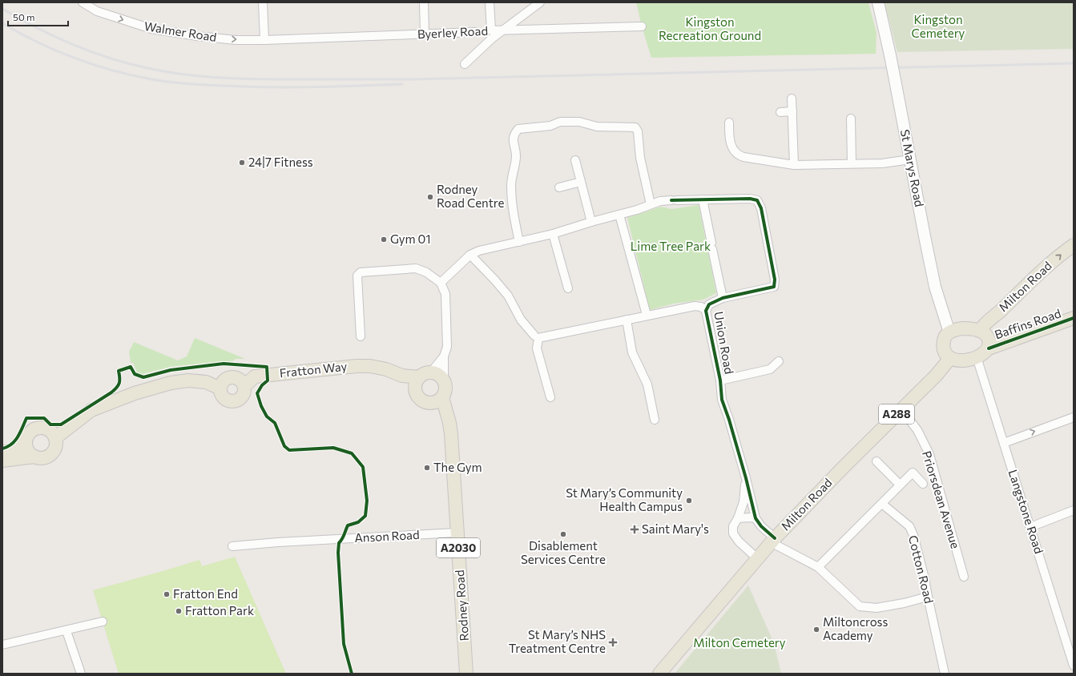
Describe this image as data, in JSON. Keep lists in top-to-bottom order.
{
  "streets": {
    "main road": [
      "Milton Road",
      "Baffins Road",
      "Fratton Way",
      "A288",
      "A2030",
      "Rodney Road"
    ],
    "street": [
      "Walmer Road",
      "Byerley Road",
      "St Marys Road",
      "Union Road",
      "Priorsdean Avenue",
      "Langstone Road",
      "Anson Road",
      "Cotton Road"
    ]
  },
  "crossings": [
    ["Walmer Road", "Byerley Road"],
    ["St Marys Road", "Milton Road"],
    ["St Marys Road", "Baffins Road"],
    ["St Marys Road", "Langstone Road"],
    ["Milton Road", "Baffins Road"],
    ["Milton Road", "Union Road"],
    ["Milton Road", "Priorsdean Avenue"],
    ["Milton Road", "Langstone Road"],
    ["Baffins Road", "Langstone Road"],
    ["Fratton Way", "A2030"],
    ["Fratton Way", "Rodney Road"],
    ["Anson Road", "Rodney Road"],
    ["A2030", "Rodney Road"]
  ],
  "one_way": ["Walmer Road"],
  "parks": [
    "Kingston Cemetery",
    "Kingston Recreation Ground",
    "Lime Tree Park",
    "Milton Cemetery"
  ],
  "places": {
    "other": [
      "24|7 Fitness",
      "Rodney Road Centre",
      "Gym 01",
      "The Gym",
      "St Mary’s Community Health Campus",
      "Disablement Services Centre",
      "Fratton End",
      "Fratton Park",
      "Miltoncross Academy"
    ],
    "health": ["Saint Mary's", "St Mary’s NHS Treatment Centre"]
  },
  "scale_bar": "50 m"
}
